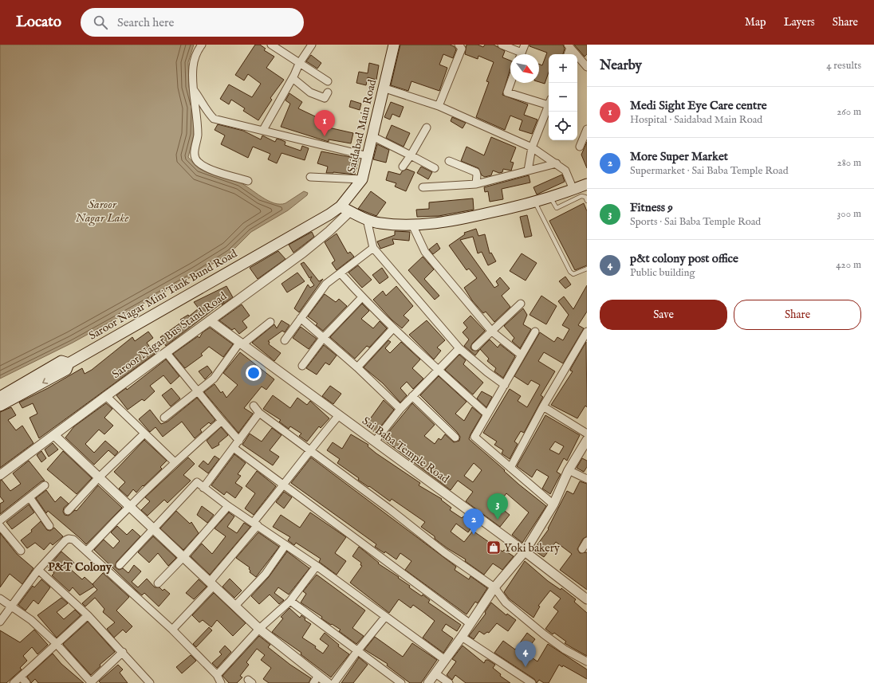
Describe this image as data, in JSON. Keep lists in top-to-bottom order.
{
  "streets": {
    "main road": ["Saidabad Main Road", "Saroor Nagar Mini Tank Bund Road"],
    "street": ["Saroor Nagar Bus Stand Road", "Sai Baba Temple Road"]
  },
  "crossings": [
    ["Saidabad Main Road", "Saroor Nagar Mini Tank Bund Road"],
    ["Saroor Nagar Bus Stand Road", "Sai Baba Temple Road"]
  ],
  "districts": ["P&T Colony"],
  "water": ["Saroor Nagar Lake"],
  "places": {
    "shop": ["Yoki bakery"]
  },
  "north": "bottom right",
  "page": {
    "header": "Locato",
    "search": "Search here",
    "nav": ["Map", "Layers", "Share"],
    "heading": ["Nearby", "4 results"],
    "map_buttons": ["+", "−"],
    "list": [
      {
        "mark": "1",
        "name": "Medi Sight Eye Care centre",
        "note": "Hospital · Saidabad Main Road",
        "value": "260 m"
      },
      {
        "mark": "2",
        "name": "More Super Market",
        "note": "Supermarket · Sai Baba Temple Road",
        "value": "280 m"
      },
      {
        "mark": "3",
        "name": "Fitness 9",
        "note": "Sports · Sai Baba Temple Road",
        "value": "300 m"
      },
      {
        "mark": "4",
        "name": "p&t colony post office",
        "note": "Public building",
        "value": "420 m"
      }
    ],
    "pins": [
      "1",
      "3",
      "2",
      "4"
    ],
    "buttons": ["Save", "Share"]
  }
}
